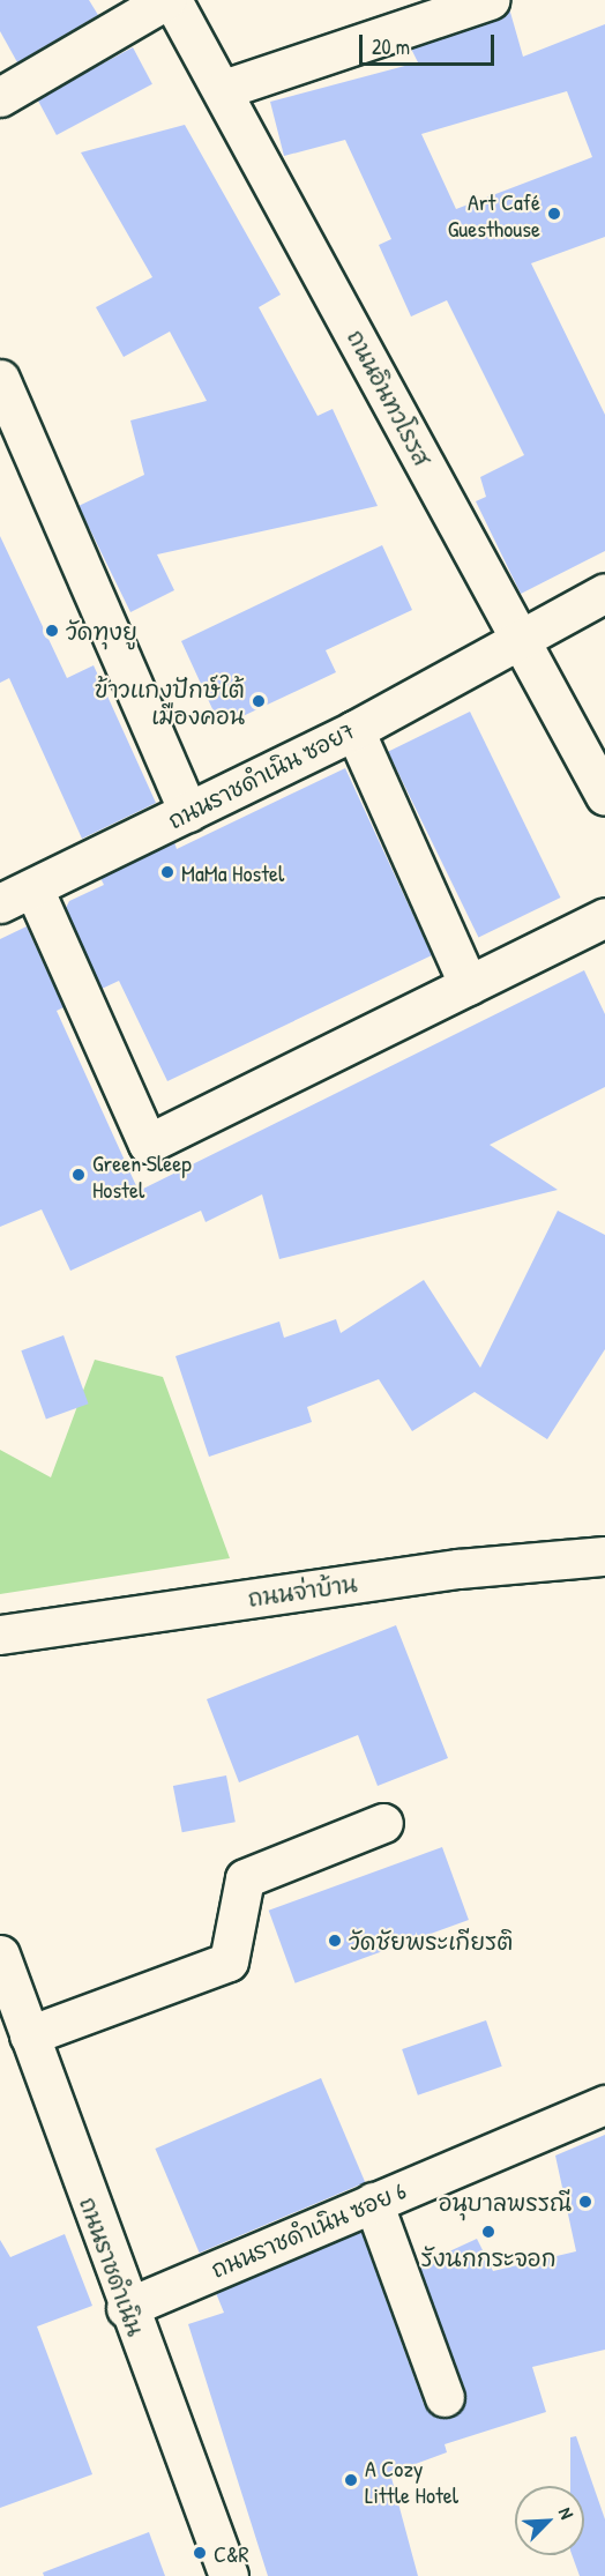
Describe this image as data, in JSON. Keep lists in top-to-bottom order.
{
  "streets": {
    "street": [
      "ถนนอินทวโรรส",
      "ถนนราชดำเนิน ซอย7",
      "ถนนจ่าบ้าน",
      "ถนนราชดำเนิน ซอย 6",
      "ถนนราชดำเนิน"
    ]
  },
  "crossings": [
    ["ถนนอินทวโรรส", "ถนนราชดำเนิน ซอย7"],
    ["ถนนราชดำเนิน ซอย 6", "ถนนราชดำเนิน"]
  ],
  "places": [
    "Art Café Guesthouse",
    "วัดทุงยู",
    "ข้าวแกงปักษ์ใต้ เมืองคอน",
    "MaMa Hostel",
    "Green Sleep Hostel",
    "วัดชัยพระเกียรติ",
    "อนุบาลพรรณี",
    "รังนกกระจอก",
    "A Cozy Little Hotel",
    "C&R"
  ],
  "scale_bar": "20 m",
  "north": "top right"
}
